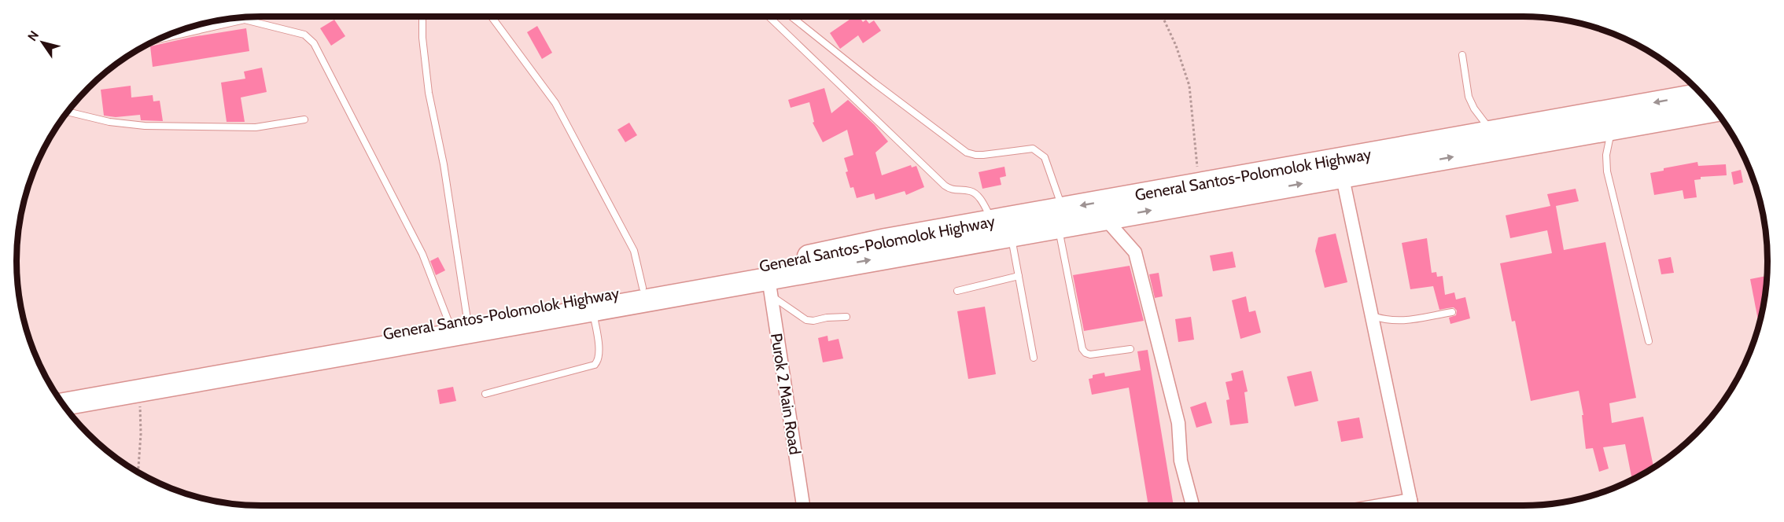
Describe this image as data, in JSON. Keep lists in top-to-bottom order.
{
  "streets": {
    "highway": ["General Santos-Polomolok Highway"],
    "street": ["Purok 2 Main Road"]
  },
  "north": "top left"
}
